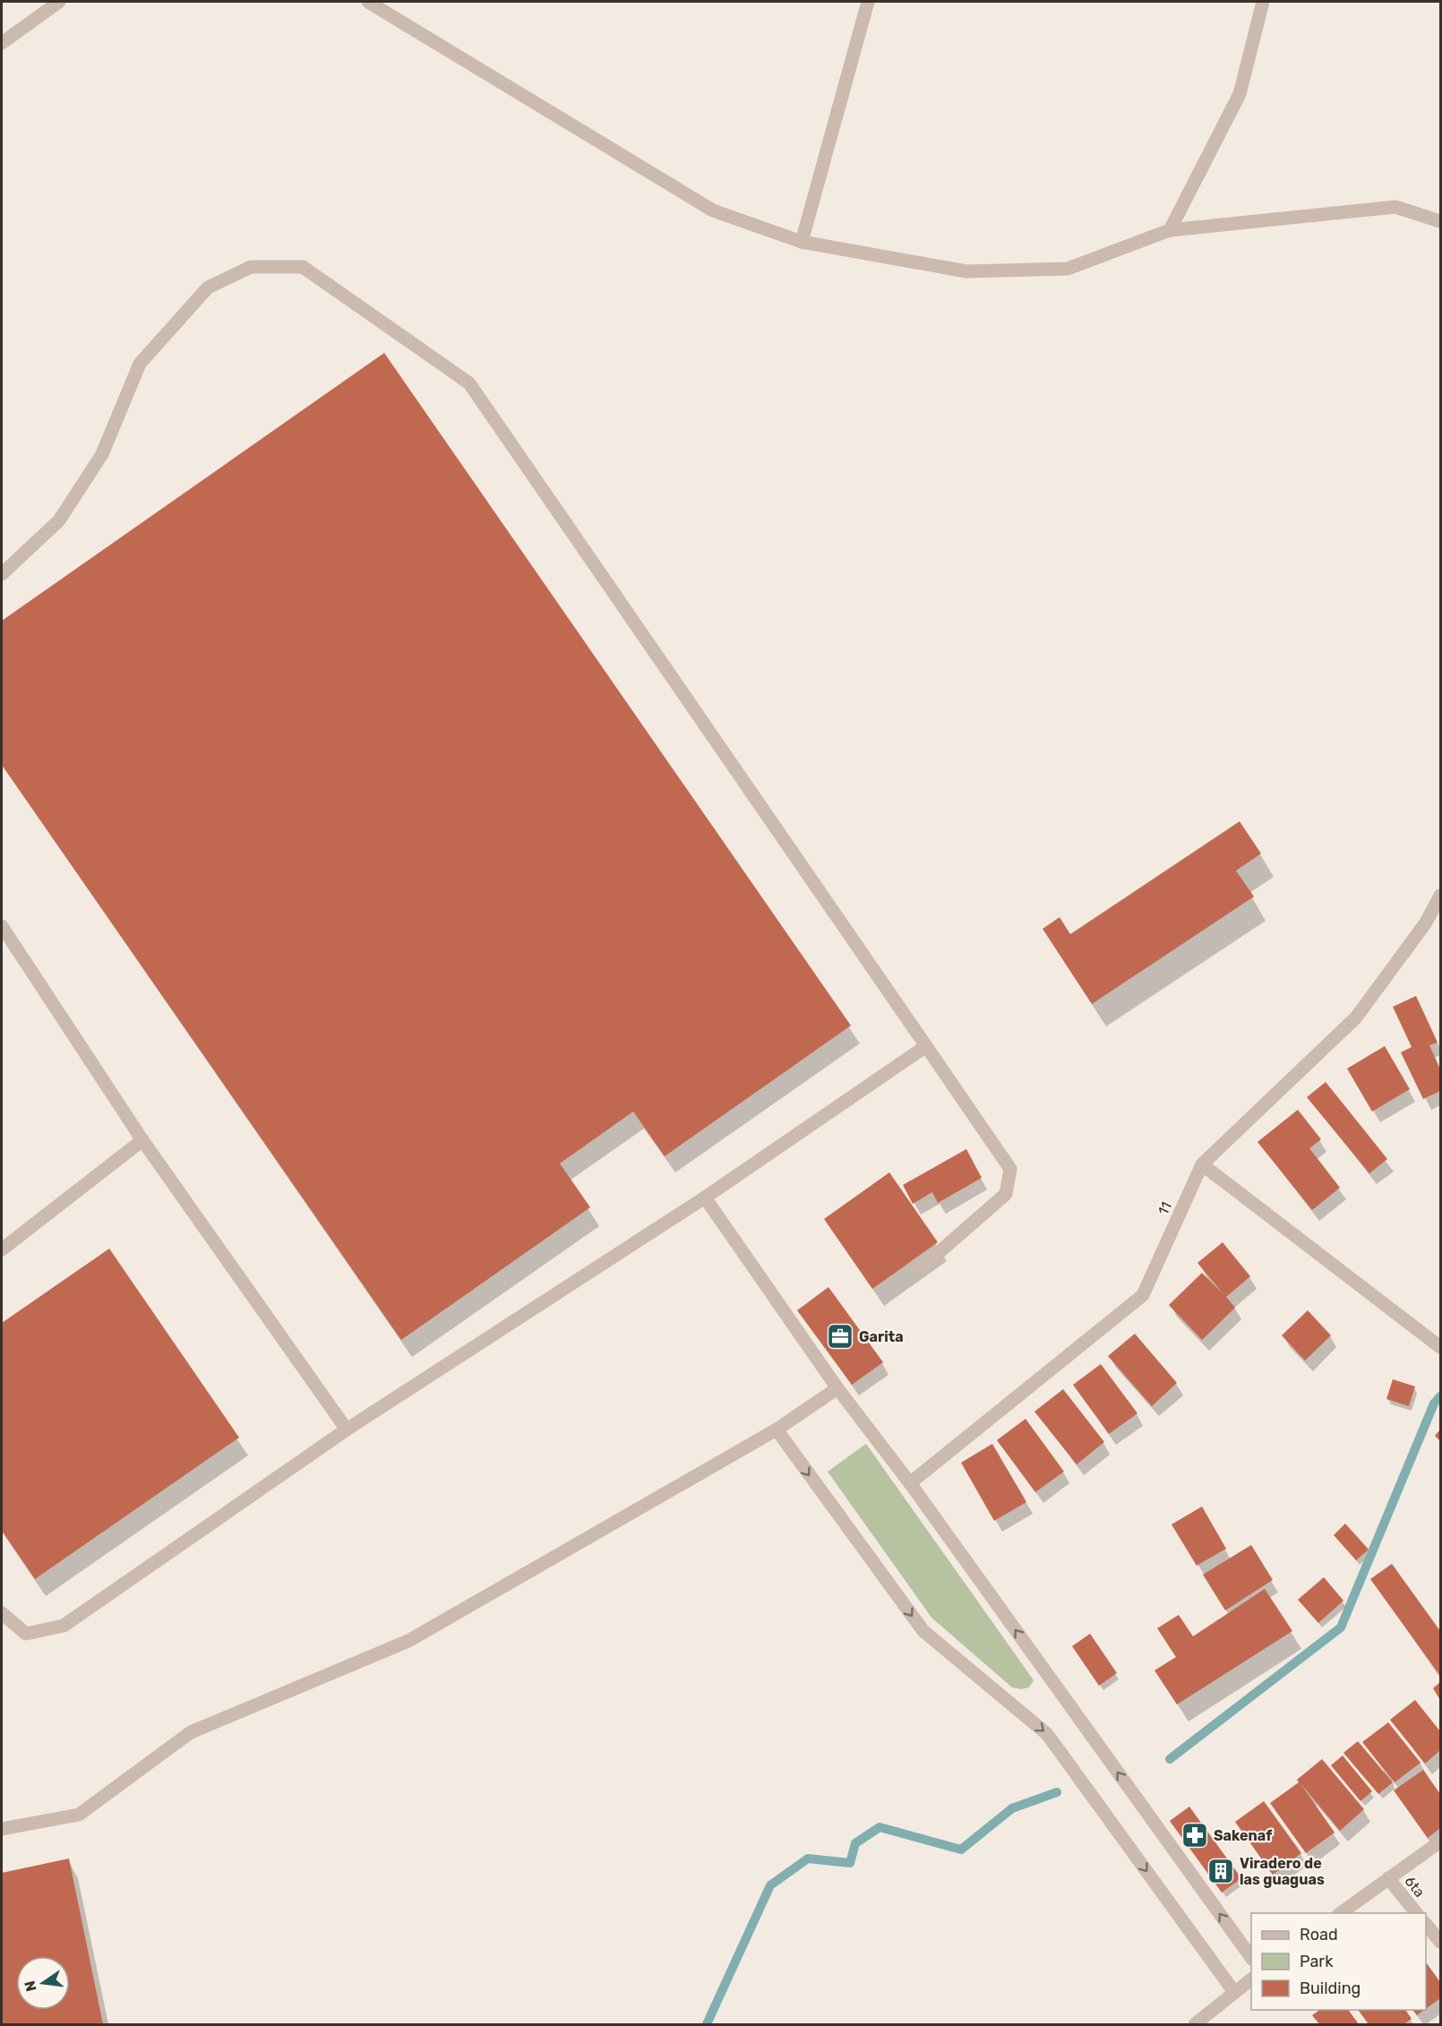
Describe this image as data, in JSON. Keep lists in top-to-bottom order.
{
  "streets": {
    "street": ["11", "6ta"]
  },
  "places": {
    "office": ["Garita"],
    "pharmacy": ["Sakenaf"],
    "building": ["Viradero de las guaguas"]
  },
  "legend": ["Road", "Park", "Building"],
  "north": "left"
}
